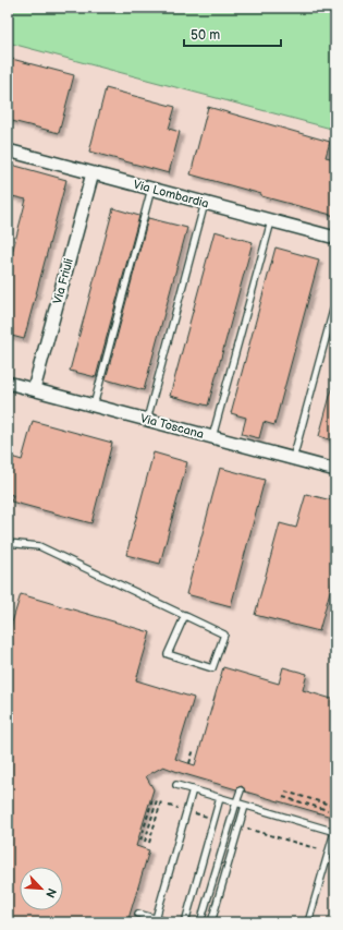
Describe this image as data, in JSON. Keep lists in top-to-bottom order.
{
  "streets": {
    "street": ["Via Lombardia", "Via Friuli", "Via Toscana"]
  },
  "crossings": [
    ["Via Lombardia", "Via Friuli"],
    ["Via Friuli", "Via Toscana"]
  ],
  "scale_bar": "50 m",
  "north": "bottom right"
}
